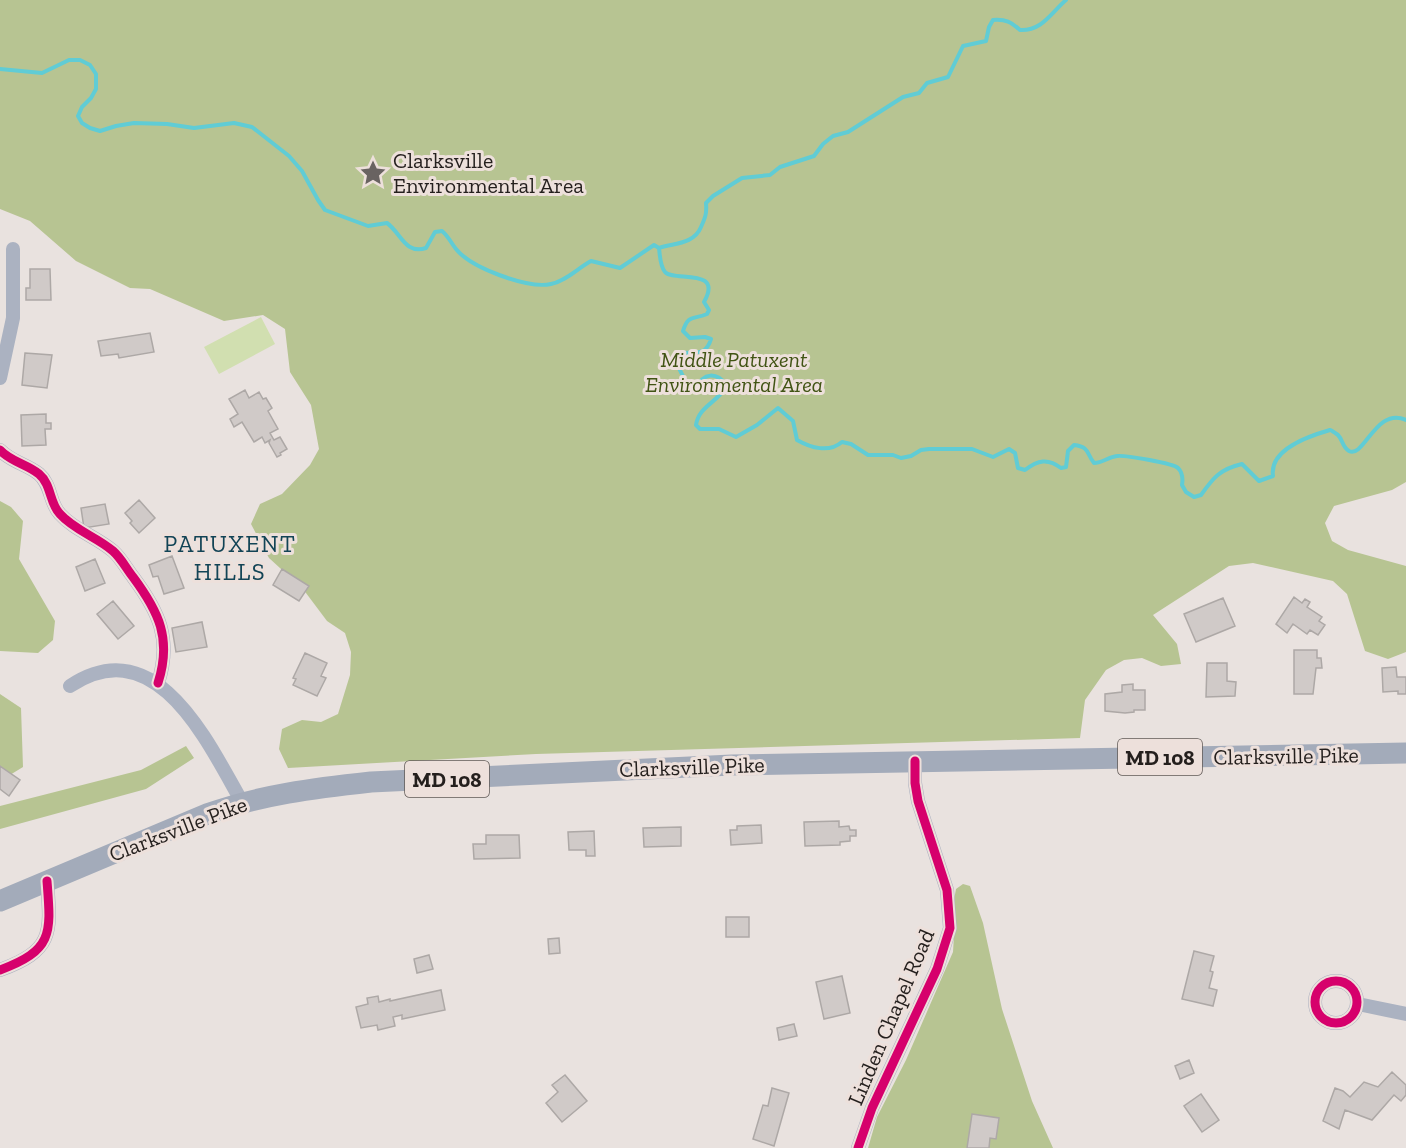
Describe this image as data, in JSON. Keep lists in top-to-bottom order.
{
  "streets": {
    "main road": ["Clarksville Pike", "MD 108"],
    "street": ["Linden Chapel Road"]
  },
  "crossings": [
    ["Clarksville Pike", "Linden Chapel Road"]
  ],
  "districts": ["PATUXENT HILLS"],
  "parks": ["Middle Patuxent Environmental Area"],
  "places": {
    "place": ["Clarksville Environmental Area"]
  }
}
